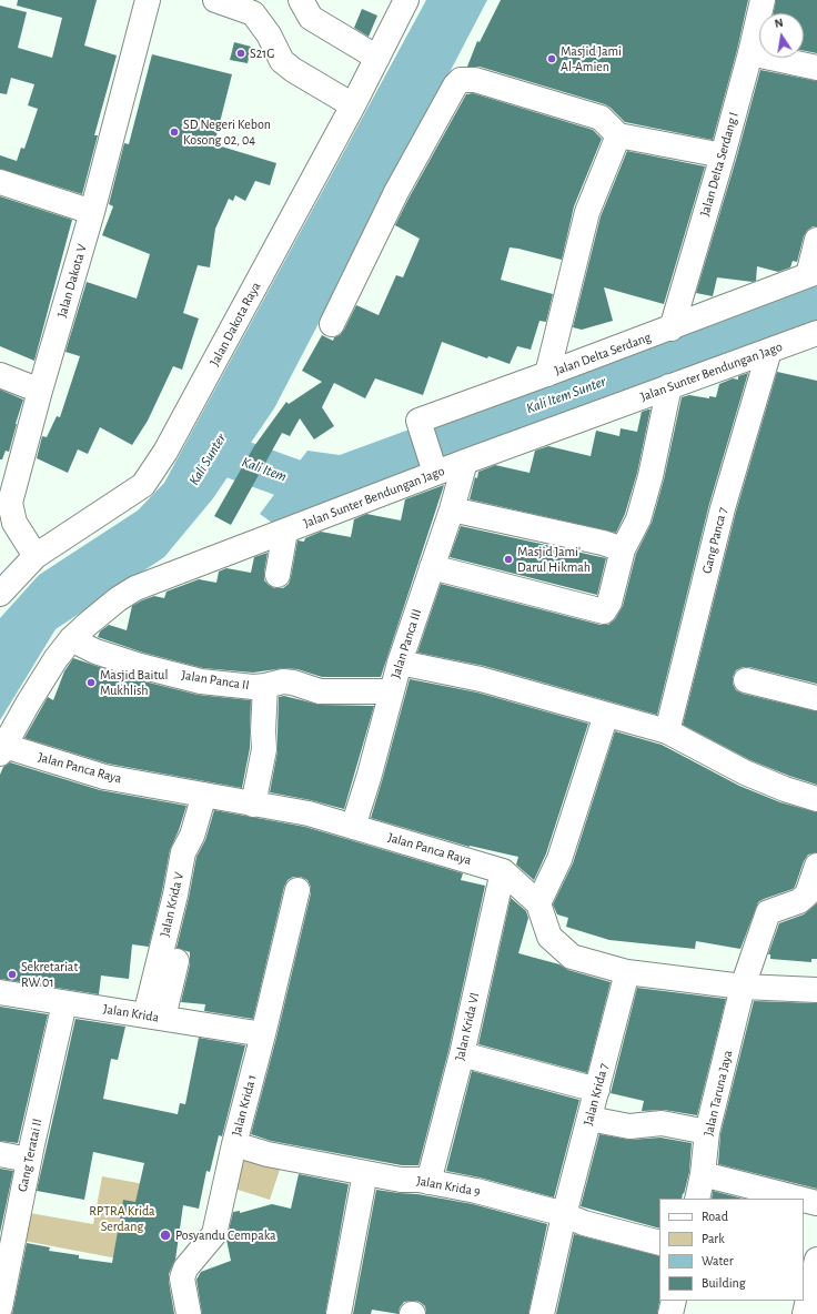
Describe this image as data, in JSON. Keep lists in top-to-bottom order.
{
  "streets": {
    "street": [
      "Jalan Delta Serdang I",
      "Jalan Dakota V",
      "Jalan Dakota Raya",
      "Jalan Delta Serdang",
      "Jalan Sunter Bendungan Jago",
      "Gang Panca 7",
      "Jalan Panca III",
      "Jalan Panca II",
      "Jalan Panca Raya",
      "Jalan Krida V",
      "Jalan Krida",
      "Jalan Krida VI",
      "Jalan Taruna Jaya",
      "Jalan Krida 7",
      "Jalan Krida 1",
      "Gang Teratai II",
      "Jalan Krida 9"
    ]
  },
  "crossings": [
    ["Jalan Delta Serdang I", "Jalan Delta Serdang"],
    ["Jalan Dakota V", "Jalan Dakota Raya"],
    ["Jalan Sunter Bendungan Jago", "Gang Panca 7"],
    ["Jalan Sunter Bendungan Jago", "Jalan Panca III"],
    ["Jalan Sunter Bendungan Jago", "Jalan Panca II"],
    ["Jalan Sunter Bendungan Jago", "Jalan Panca Raya"],
    ["Jalan Panca III", "Jalan Panca II"],
    ["Jalan Panca III", "Jalan Panca Raya"],
    ["Jalan Panca Raya", "Jalan Krida V"],
    ["Jalan Panca Raya", "Jalan Krida VI"],
    ["Jalan Panca Raya", "Jalan Taruna Jaya"],
    ["Jalan Panca Raya", "Jalan Krida 7"],
    ["Jalan Krida V", "Jalan Krida"],
    ["Jalan Krida", "Jalan Krida 1"],
    ["Jalan Krida", "Gang Teratai II"],
    ["Jalan Krida VI", "Jalan Krida 9"],
    ["Jalan Krida 7", "Jalan Krida 9"],
    ["Jalan Krida 1", "Jalan Krida 9"]
  ],
  "water": ["Kali Item Sunter", "Kali Sunter", "Kali Item"],
  "parks": ["RPTRA Krida Serdang"],
  "places": [
    "S21G",
    "Masjid Jami Al-Amien",
    "SD Negeri Kebon Kosong 02, 04",
    "Masjid Jami' Darul Hikmah",
    "Masjid Baitul Mukhlish",
    "Sekretariat RW 01",
    "Posyandu Cempaka"
  ],
  "legend": [
    "Road",
    "Park",
    "Water",
    "Building"
  ],
  "north": "top"
}
